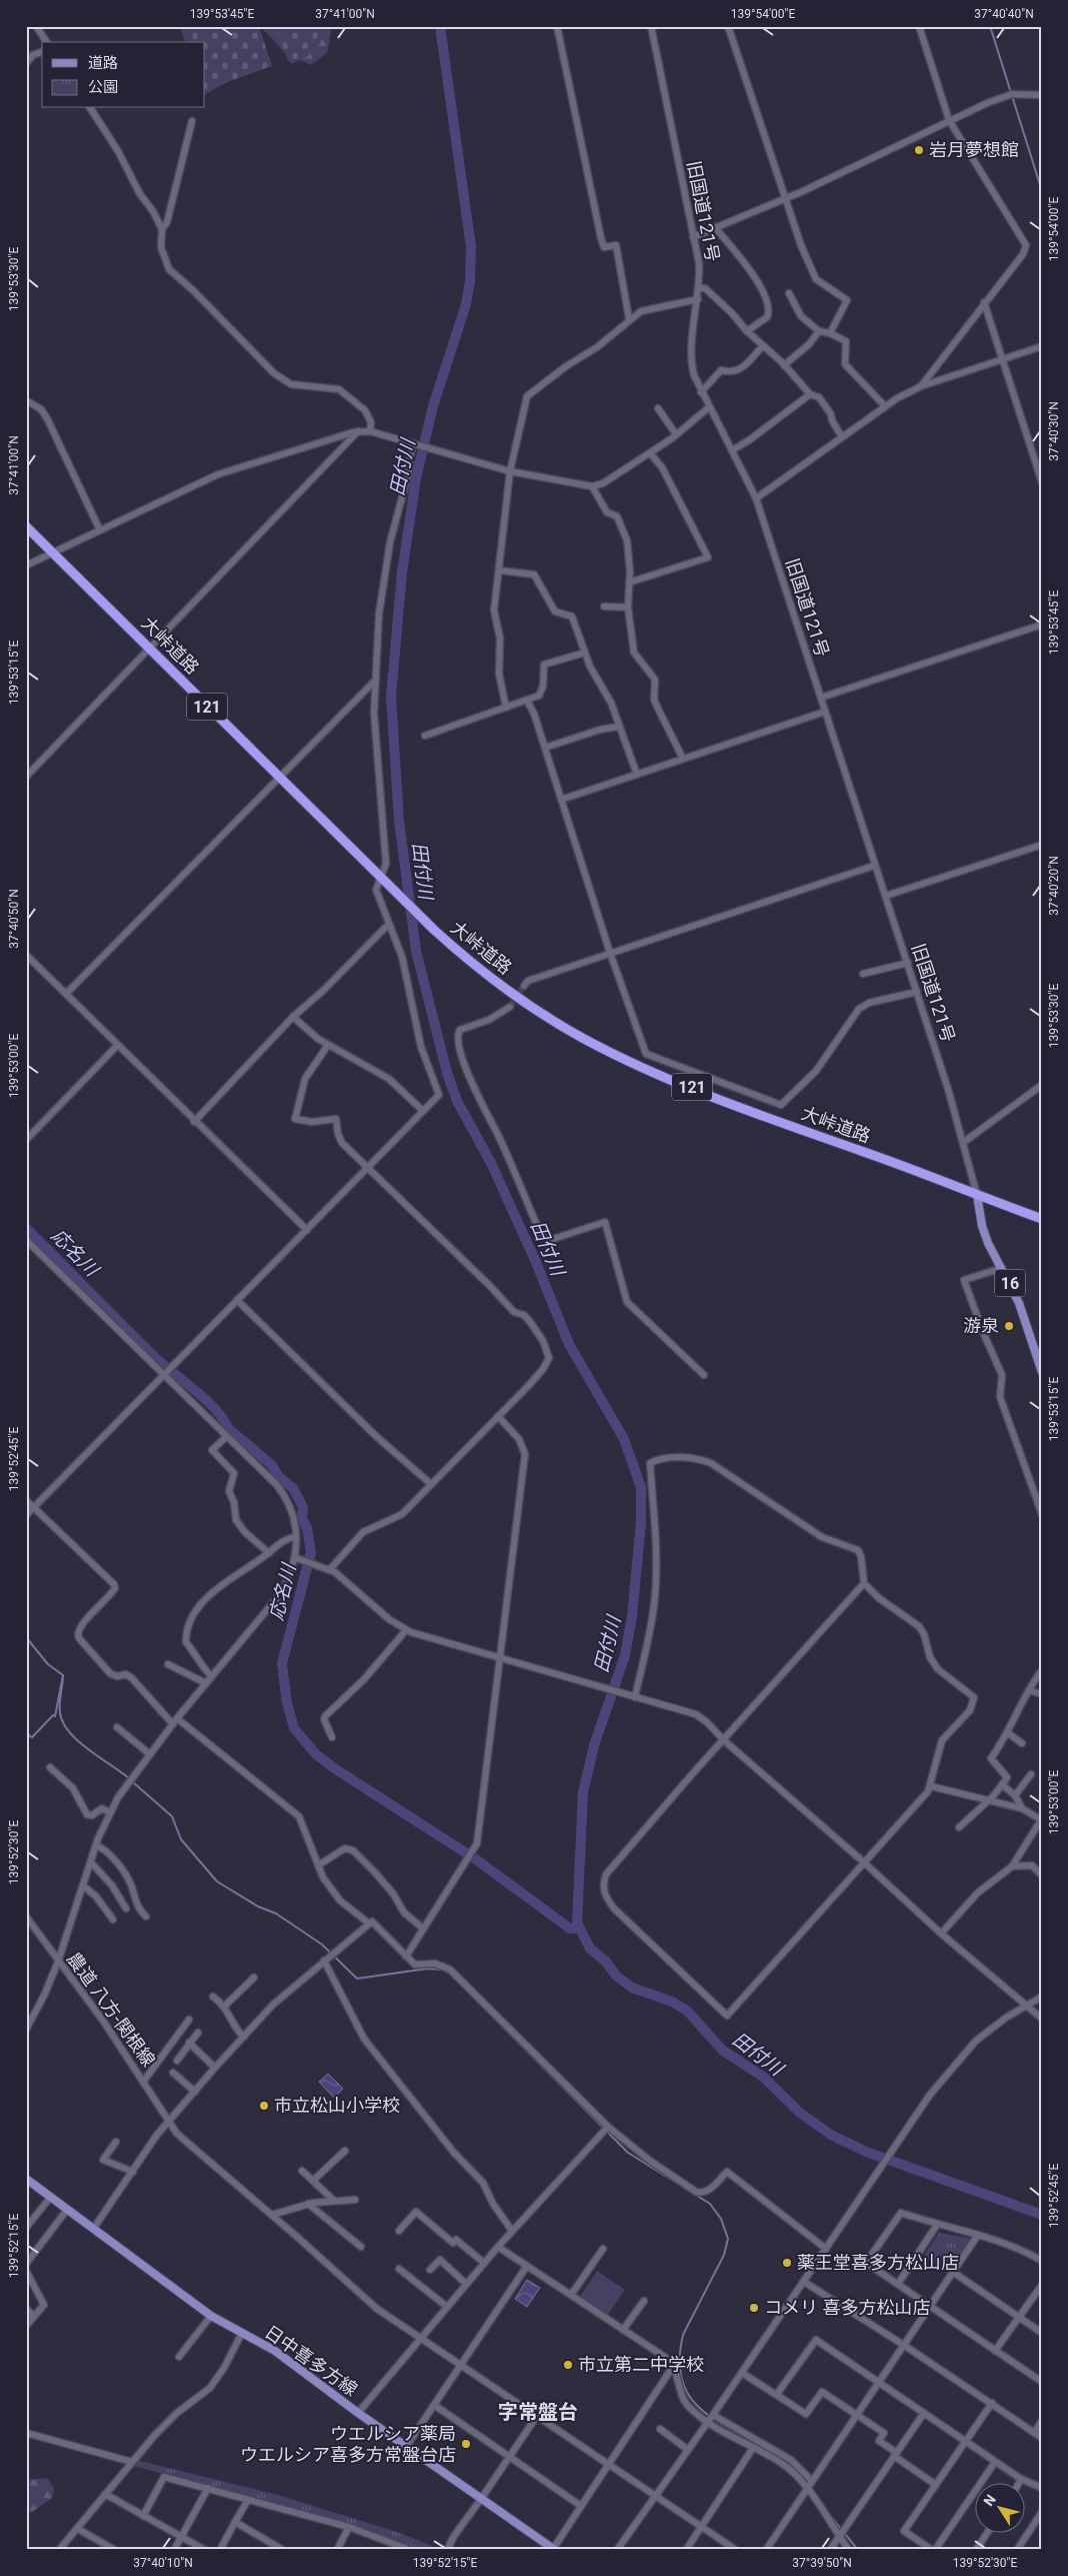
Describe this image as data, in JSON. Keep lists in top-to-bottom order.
{
  "streets": {
    "highway": ["大峠道路", "121"],
    "main road": ["16", "日中喜多方線"],
    "street": ["旧国道121号", "農道 八方-関根線"]
  },
  "crossings": [
    ["旧国道121号", "大峠道路"],
    ["旧国道121号", "121"],
    ["旧国道121号", "16"],
    ["大峠道路", "121"],
    ["大峠道路", "16"],
    ["121", "16"]
  ],
  "districts": ["字常盤台"],
  "water": ["田付川", "応名川"],
  "places": [
    "岩月夢想館",
    "游泉",
    "市立松山小学校",
    "薬王堂喜多方松山店",
    "コメリ 喜多方松山店",
    "市立第二中学校",
    "ウエルシア薬局 ウエルシア喜多方常盤台店"
  ],
  "legend": ["道路", "公園"],
  "north": "top left",
  "coordinates": [
    "139°53'45\"E",
    "37°41'00\"N",
    "139°54'00\"E",
    "37°40'40\"N",
    "139°53'30\"E",
    "37°40'30\"N",
    "139°53'15\"E",
    "37°40'20\"N",
    "37°40'50\"N",
    "139°53'00\"E",
    "139°52'45\"E",
    "139°52'30\"E",
    "139°52'15\"E",
    "37°40'10\"N",
    "37°39'50\"N"
  ]
}
